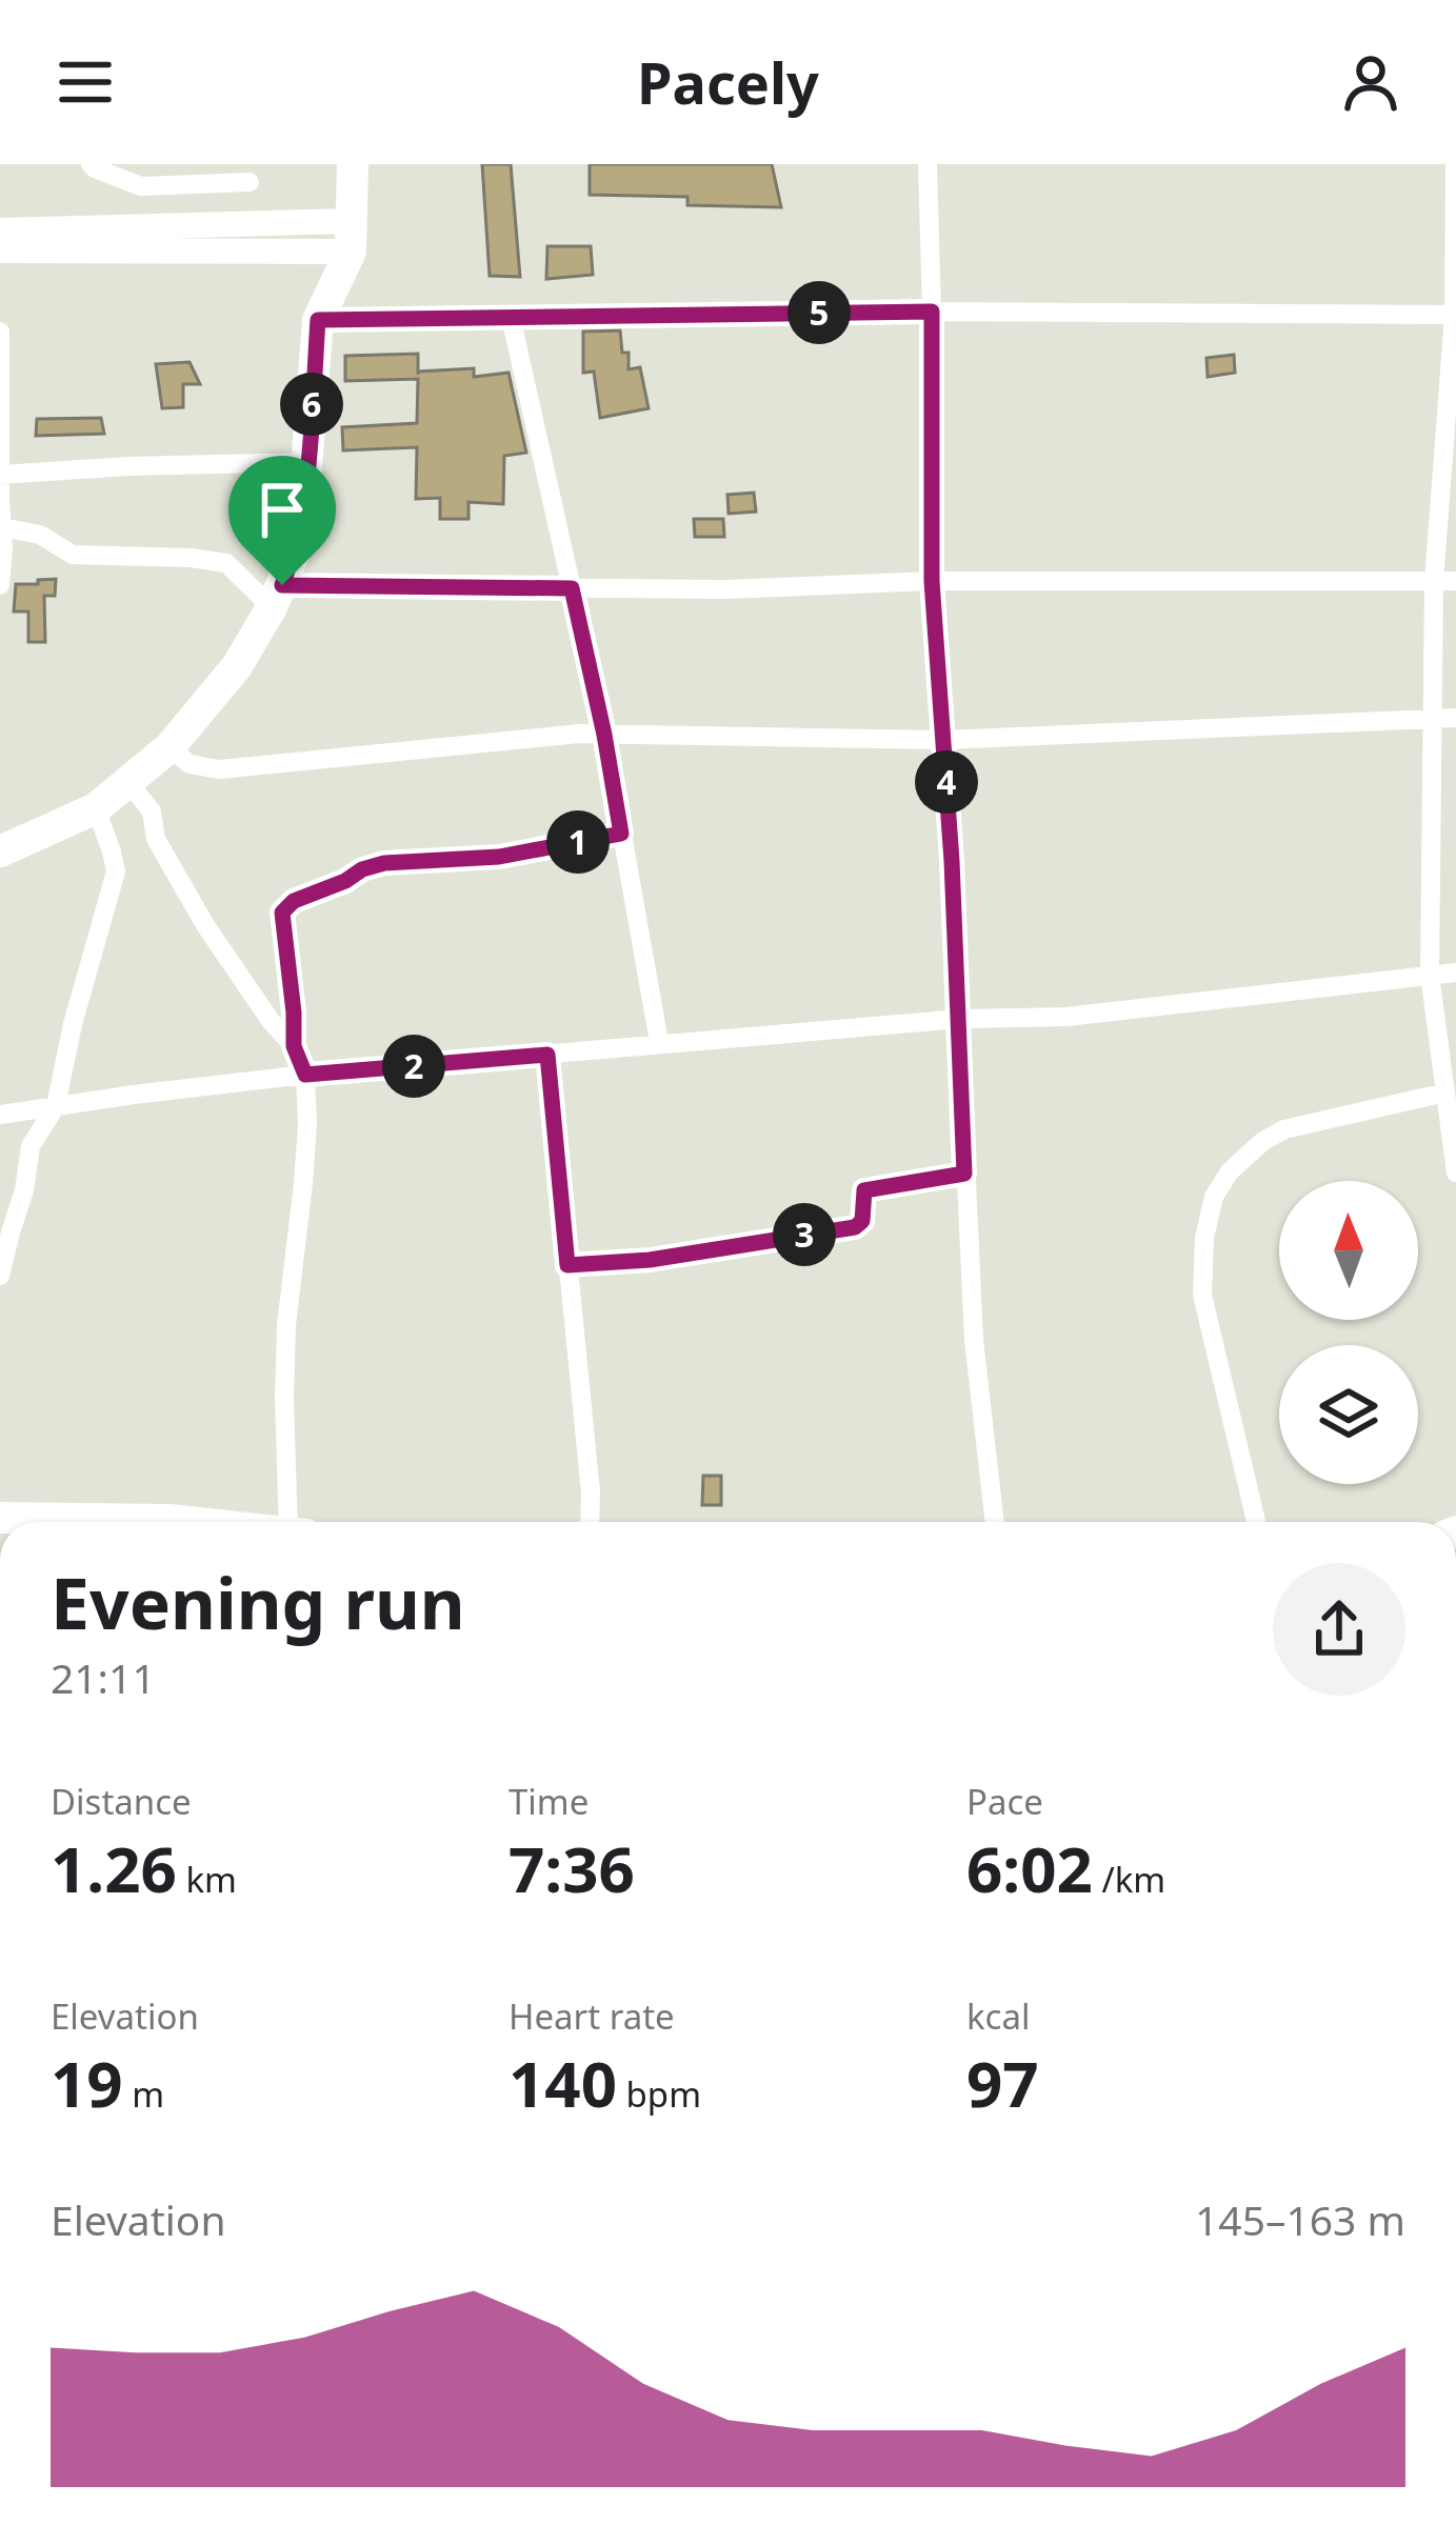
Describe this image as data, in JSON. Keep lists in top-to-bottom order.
{
  "north": "top",
  "page": {
    "header": "Pacely",
    "pins": [
      "5",
      "6",
      "4",
      "1",
      "2",
      "3"
    ],
    "heading": ["Evening run", "21:11"],
    "stats": [
      ["Distance", "1.26 km"],
      ["Time", "7:36"],
      ["Pace", "6:02 /km"],
      ["Elevation", "19 m"],
      ["Heart rate", "140 bpm"],
      ["kcal", "97"]
    ],
    "chart": ["Elevation", "145–163 m"]
  }
}
